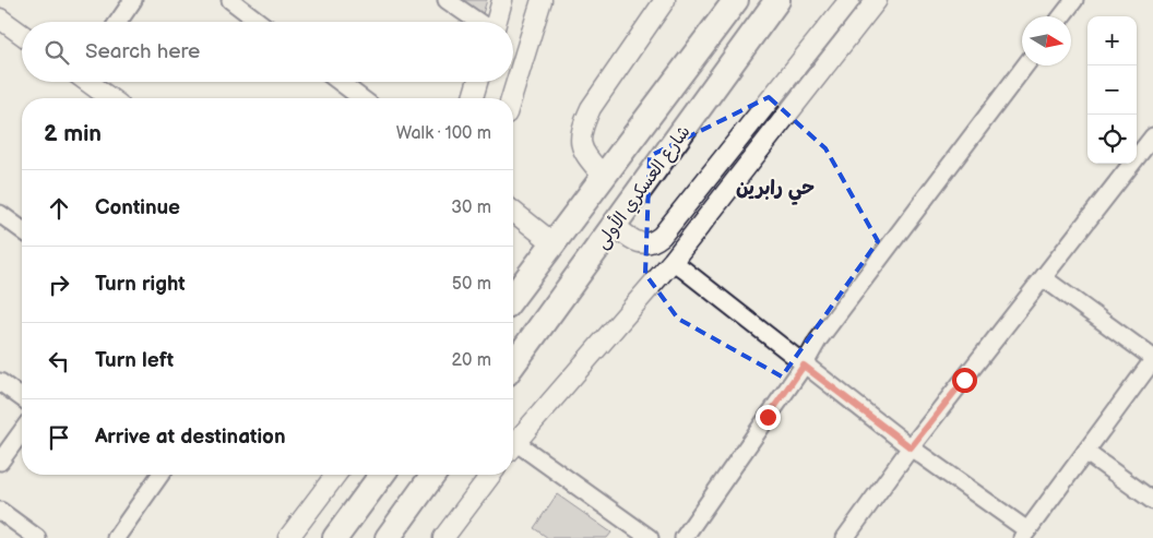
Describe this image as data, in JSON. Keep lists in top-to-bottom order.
{
  "streets": {
    "main road": ["شارع العسكري الأولى"]
  },
  "districts": ["حي رابرين"],
  "north": "right",
  "page": {
    "map_buttons": ["+", "−"],
    "search": "Search here",
    "heading": ["2 min", "Walk · 100 m"],
    "list": [
      ["Continue", "30 m"],
      ["Turn right", "50 m"],
      ["Turn left", "20 m"],
      "Arrive at destination"
    ]
  }
}
